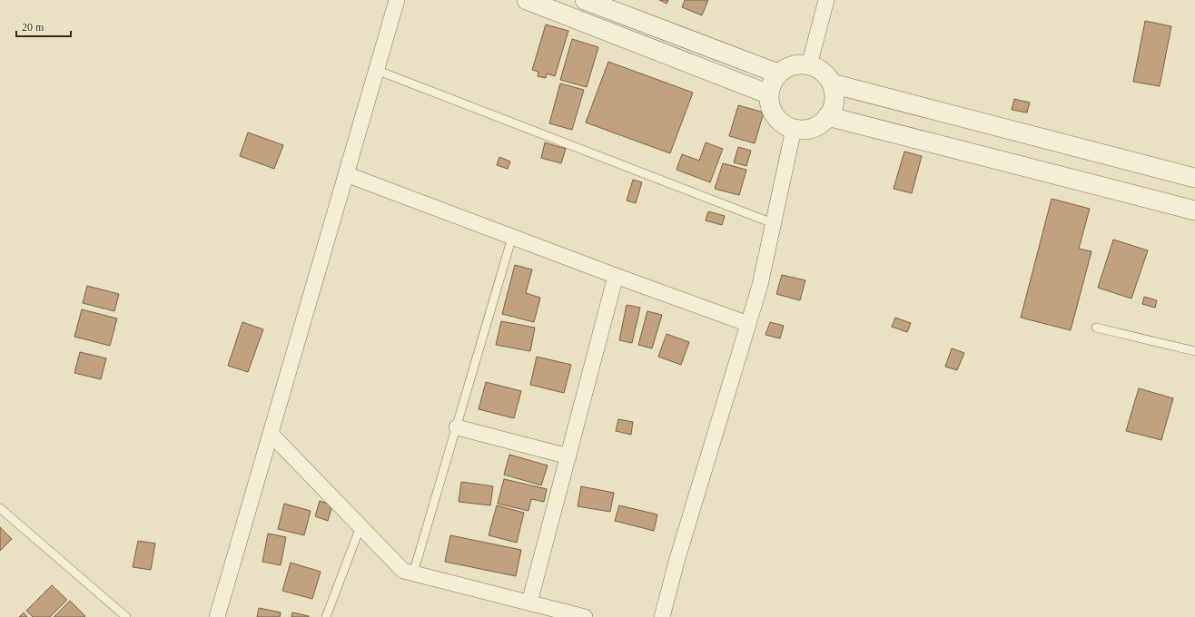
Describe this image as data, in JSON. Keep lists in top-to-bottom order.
{
  "scale_bar": "20 m"
}
